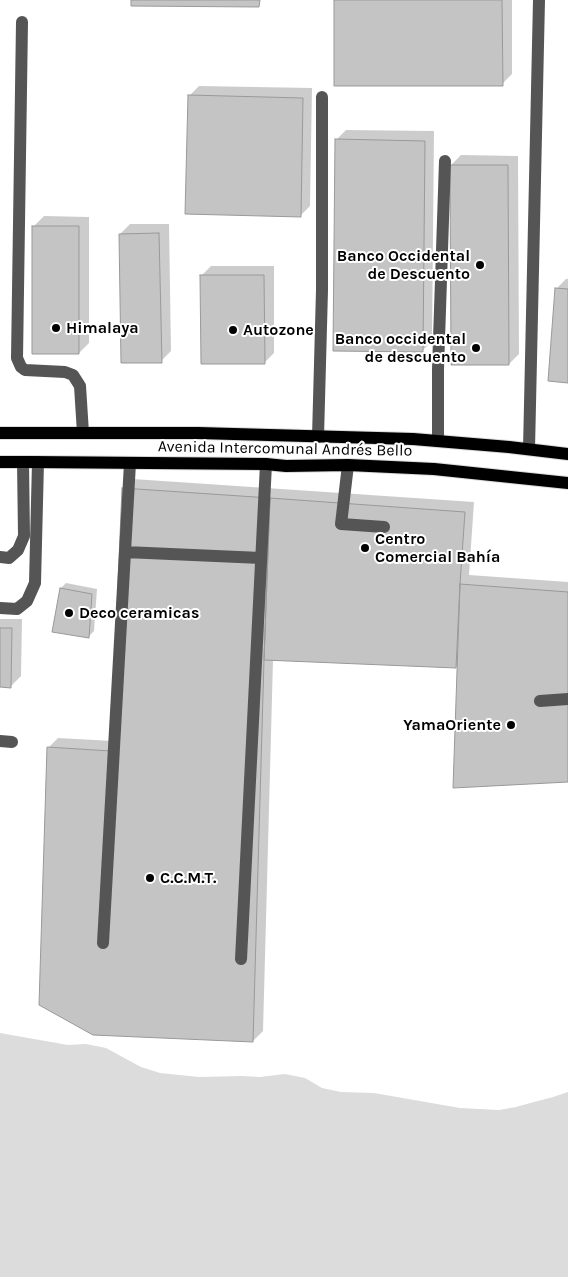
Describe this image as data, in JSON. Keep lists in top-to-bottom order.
{
  "streets": {
    "main road": ["Avenida Intercomunal Andrés Bello"]
  },
  "places": [
    "Banco Occidental de Descuento",
    "Himalaya",
    "Autozone",
    "Banco occidental de descuento",
    "Centro Comercial Bahía",
    "Deco ceramicas",
    "YamaOriente",
    "C.C.M.T."
  ]
}
